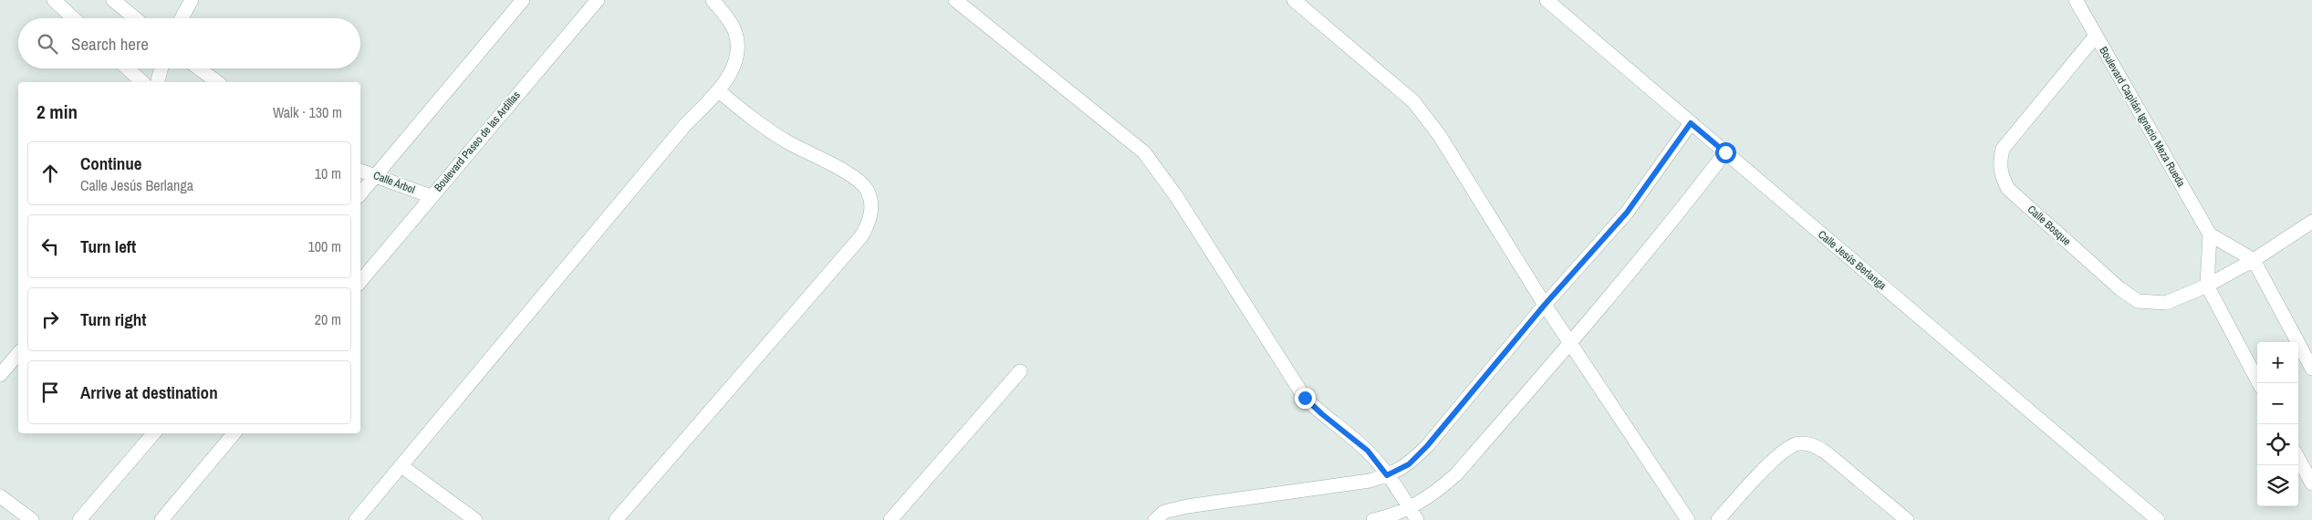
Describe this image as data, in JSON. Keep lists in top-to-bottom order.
{
  "streets": {
    "street": [
      "Boulevard Capitán Ignacio Meza Rueda",
      "Boulevard Paseo de las Ardillas",
      "Calle Árbol",
      "Calle Bosque",
      "Calle Jesús Berlanga"
    ]
  },
  "crossings": [
    ["Boulevard Capitán Ignacio Meza Rueda", "Calle Bosque"],
    ["Boulevard Paseo de las Ardillas", "Calle Árbol"]
  ],
  "page": {
    "search": "Search here",
    "heading": ["2 min", "Walk · 130 m"],
    "list": [
      ["Continue", "Calle Jesús Berlanga", "10 m"],
      ["Turn left", "100 m"],
      ["Turn right", "20 m"],
      "Arrive at destination"
    ],
    "map_buttons": ["+", "−"]
  }
}
